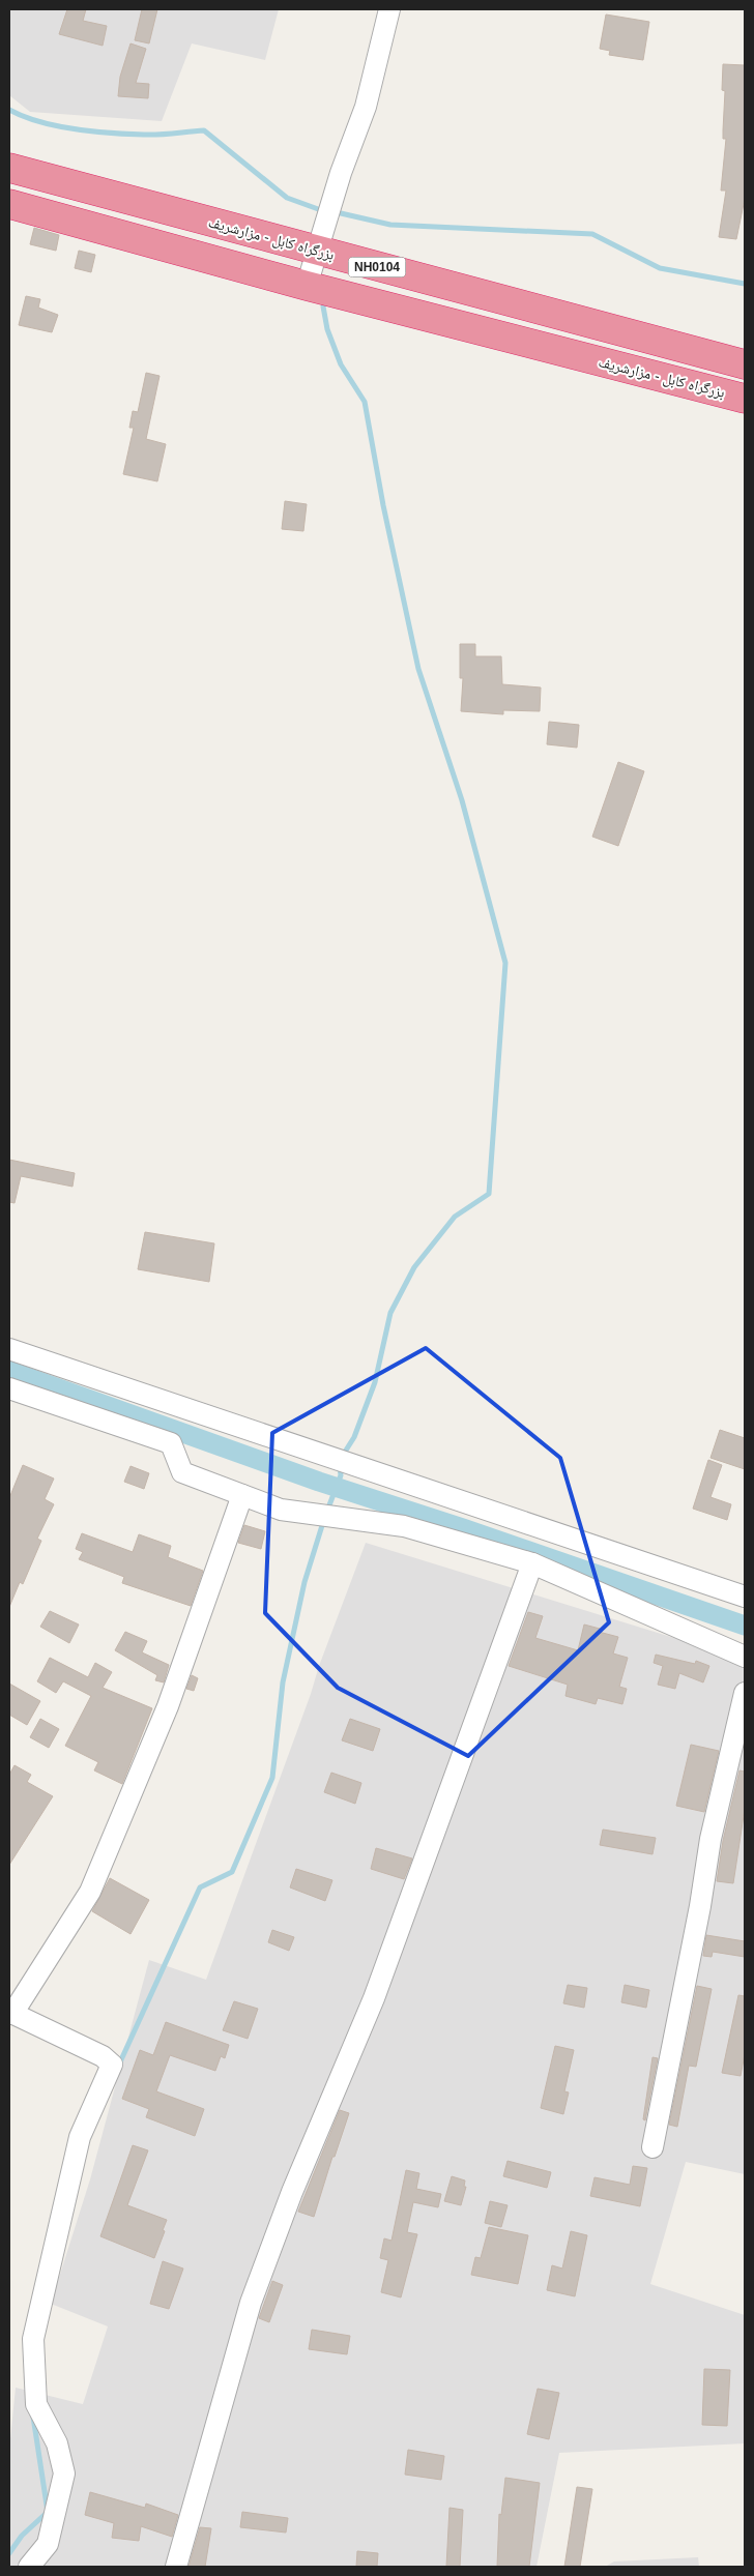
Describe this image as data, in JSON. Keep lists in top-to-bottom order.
{
  "streets": {
    "highway": ["بزرگراه کابل - مزارشریف", "NH0104"]
  }
}
